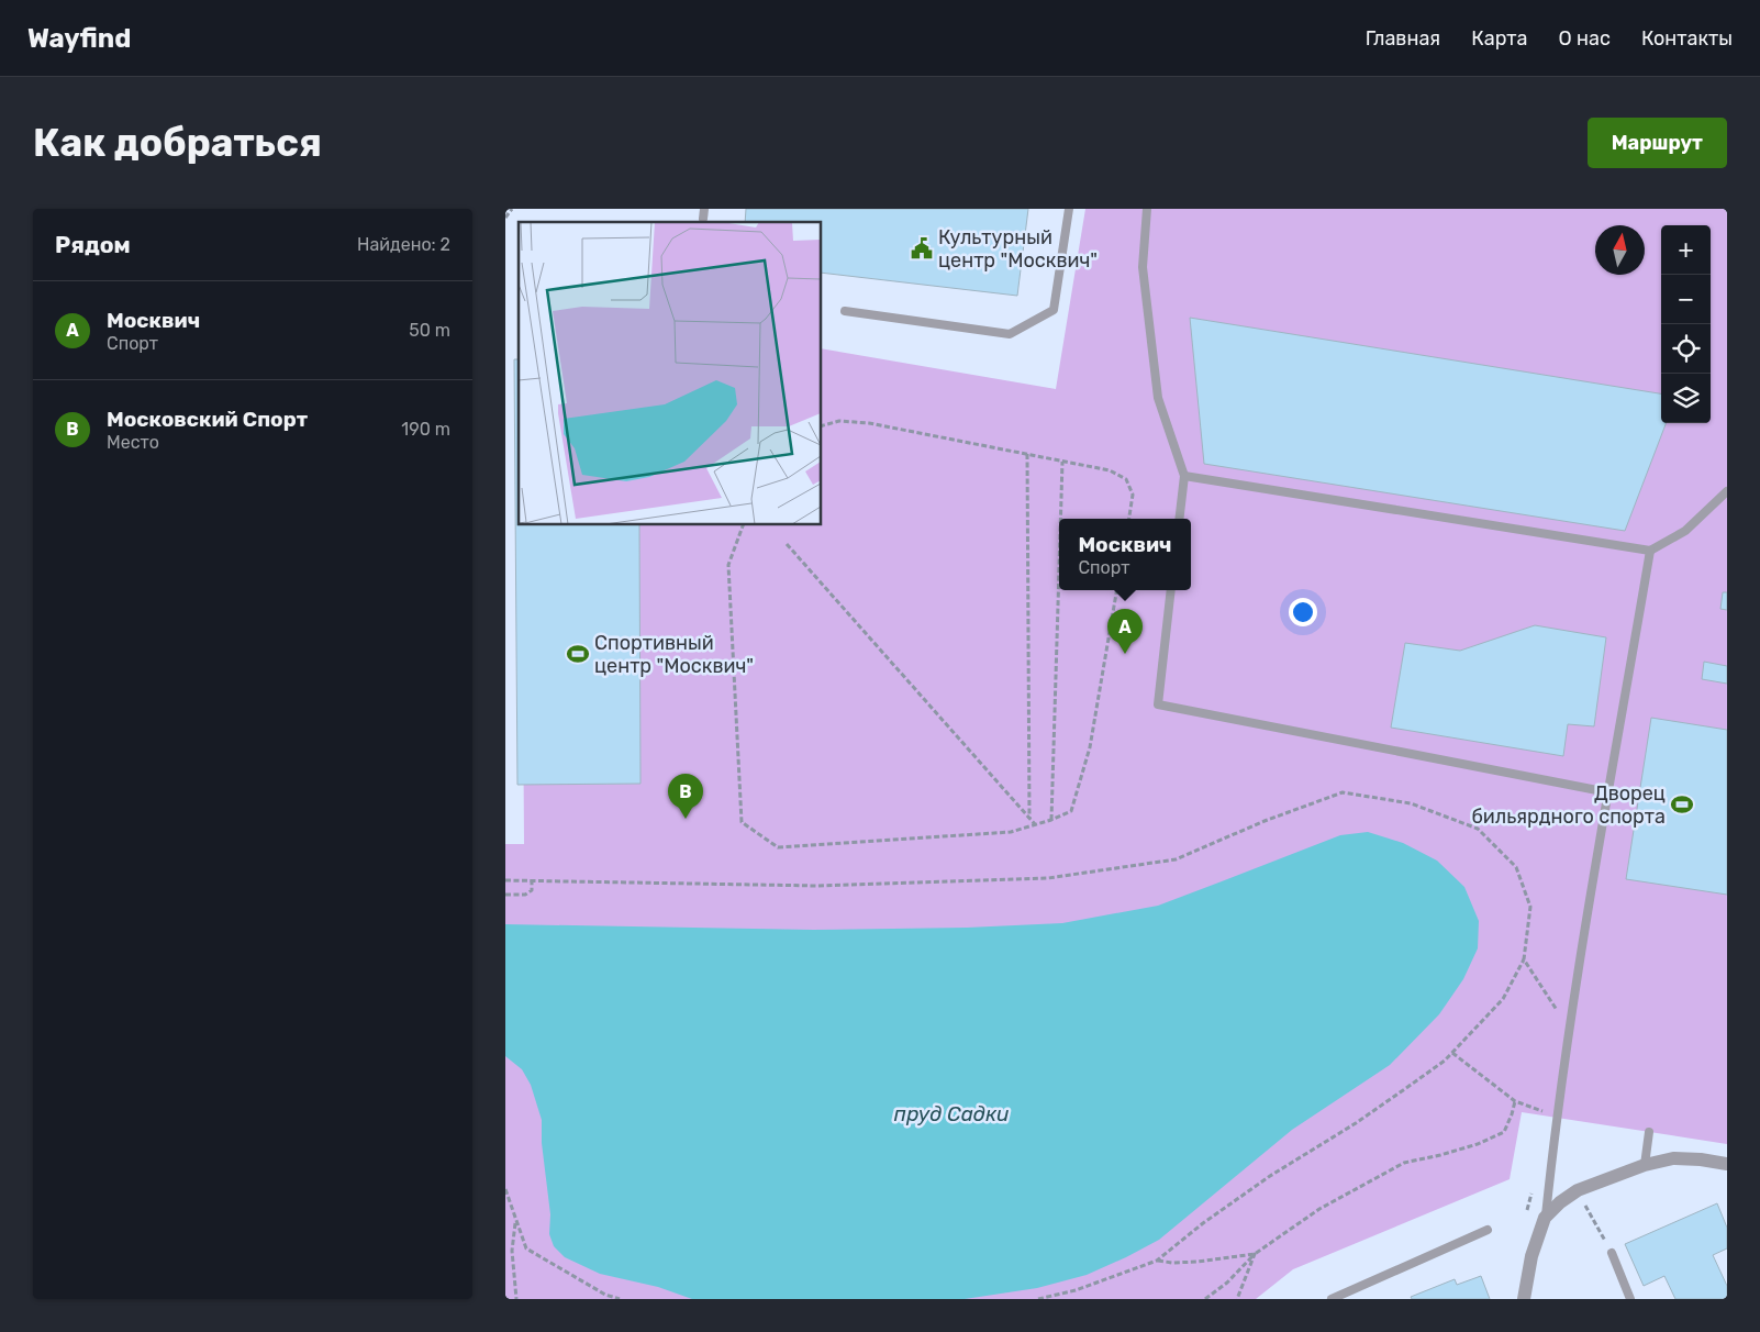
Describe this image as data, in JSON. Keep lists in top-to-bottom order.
{
  "water": ["пруд Садки"],
  "places": {
    "public building": ["Культурный центр \"Москвич\""],
    "sports": ["Спортивный центр \"Москвич\"", "Дворец бильярдного спорта"]
  },
  "north": "top",
  "page": {
    "header": "Wayfind",
    "nav": [
      "Главная",
      "Карта",
      "О нас",
      "Контакты"
    ],
    "buttons": "Маршрут",
    "title": "Как добраться",
    "heading": ["Рядом", "Найдено: 2"],
    "map_buttons": ["+", "−"],
    "list": [
      {
        "mark": "A",
        "name": "Москвич",
        "note": "Спорт",
        "value": "50 m"
      },
      {
        "mark": "B",
        "name": "Московский Спорт",
        "note": "Место",
        "value": "190 m"
      }
    ],
    "popup": ["Москвич", "Спорт"],
    "pins": ["A", "B"]
  }
}
